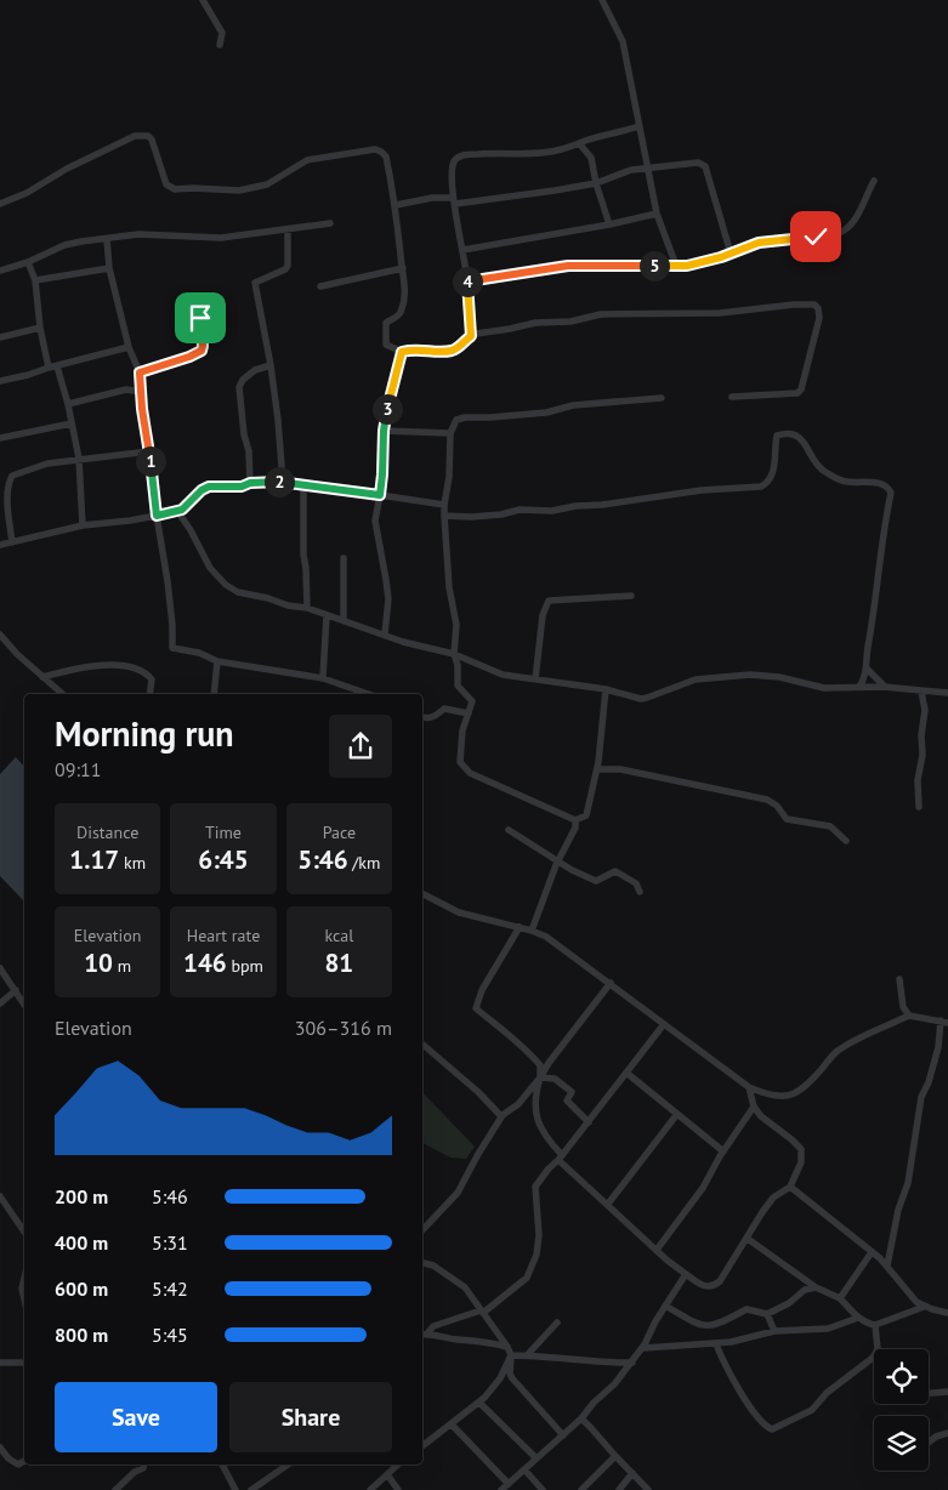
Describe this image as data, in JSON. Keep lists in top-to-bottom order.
{
  "page": {
    "pins": [
      "5",
      "4",
      "3",
      "1",
      "2"
    ],
    "heading": ["Morning run", "09:11"],
    "stats": [
      ["Distance", "1.17 km"],
      ["Time", "6:45"],
      ["Pace", "5:46 /km"],
      ["Elevation", "10 m"],
      ["Heart rate", "146 bpm"],
      ["kcal", "81"]
    ],
    "chart": ["Elevation", "306–316 m"],
    "list": [
      {
        "name": "200 m",
        "note": "5:46"
      },
      {
        "name": "400 m",
        "note": "5:31"
      },
      {
        "name": "600 m",
        "note": "5:42"
      },
      {
        "name": "800 m",
        "note": "5:45"
      }
    ],
    "buttons": ["Save", "Share"]
  }
}
